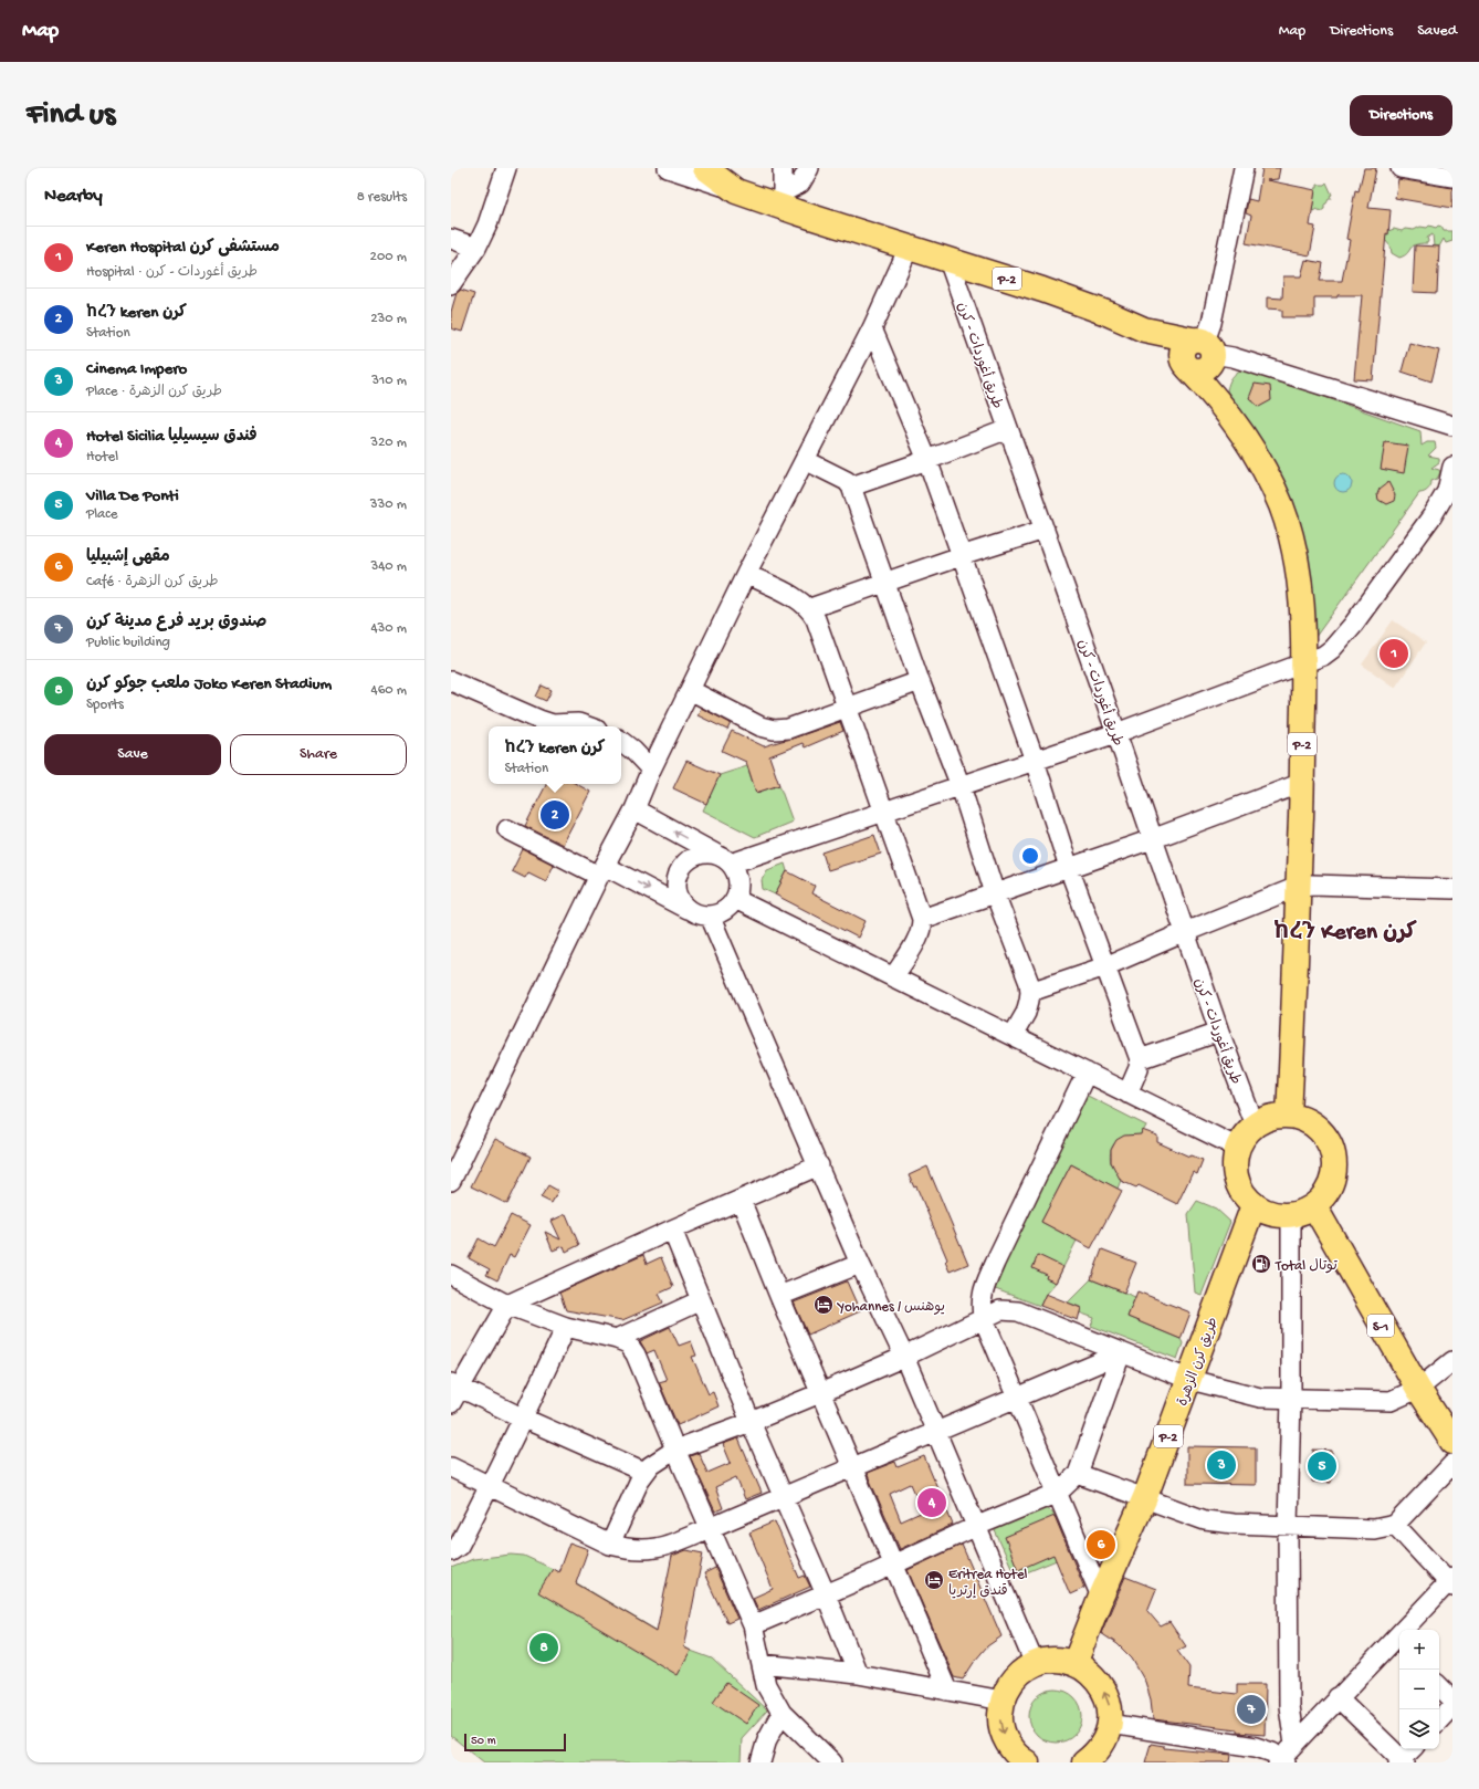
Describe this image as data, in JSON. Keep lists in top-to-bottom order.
{
  "streets": {
    "main road": ["P-2", "S-1", "طريق كرن الزهرة"],
    "street": ["طريق أغوردات - كرن"]
  },
  "crossings": [
    ["P-2", "طريق أغوردات - كرن"],
    ["P-2", "S-1"],
    ["P-2", "طريق كرن الزهرة"],
    ["طريق أغوردات - كرن", "S-1"],
    ["طريق أغوردات - كرن", "طريق كرن الزهرة"],
    ["S-1", "طريق كرن الزهرة"]
  ],
  "districts": ["ከረን Keren كرن"],
  "places": {
    "fuel station": ["Total توتال"],
    "hotel": ["Yohannes / يوهنس", "Eritrea Hotel قندق إرتريا"]
  },
  "scale_bar": "50 m",
  "page": {
    "header": "Map",
    "nav": ["Map", "Directions", "Saved"],
    "buttons": [
      "Directions",
      ["Save", "Share"]
    ],
    "title": "Find us",
    "heading": ["Nearby", "8 results"],
    "list": [
      {
        "mark": "1",
        "name": "Keren Hospital مستشفى كرن",
        "note": "Hospital · طريق أغوردات - كرن",
        "value": "200 m"
      },
      {
        "mark": "2",
        "name": "ከረን keren كرن",
        "note": "Station",
        "value": "230 m"
      },
      {
        "mark": "3",
        "name": "Cinema Impero",
        "note": "Place · طريق كرن الزهرة",
        "value": "310 m"
      },
      {
        "mark": "4",
        "name": "Hotel Sicilia فندق سيسيليا",
        "note": "Hotel",
        "value": "320 m"
      },
      {
        "mark": "5",
        "name": "Villa De Ponti",
        "note": "Place",
        "value": "330 m"
      },
      {
        "mark": "6",
        "name": "مقهى إشبيليا",
        "note": "Café · طريق كرن الزهرة",
        "value": "340 m"
      },
      {
        "mark": "7",
        "name": "صندوق بريد فرع مدينة كرن",
        "note": "Public building",
        "value": "430 m"
      },
      {
        "mark": "8",
        "name": "ملعب جوكو كرن Joko Keren Stadium",
        "note": "Sports",
        "value": "460 m"
      }
    ],
    "pins": [
      "1",
      "2",
      "3",
      "5",
      "4",
      "6",
      "8",
      "7"
    ],
    "popup": ["ከረን keren كرن", "Station"],
    "map_buttons": ["+", "−"],
    "scale": "50 m"
  }
}
